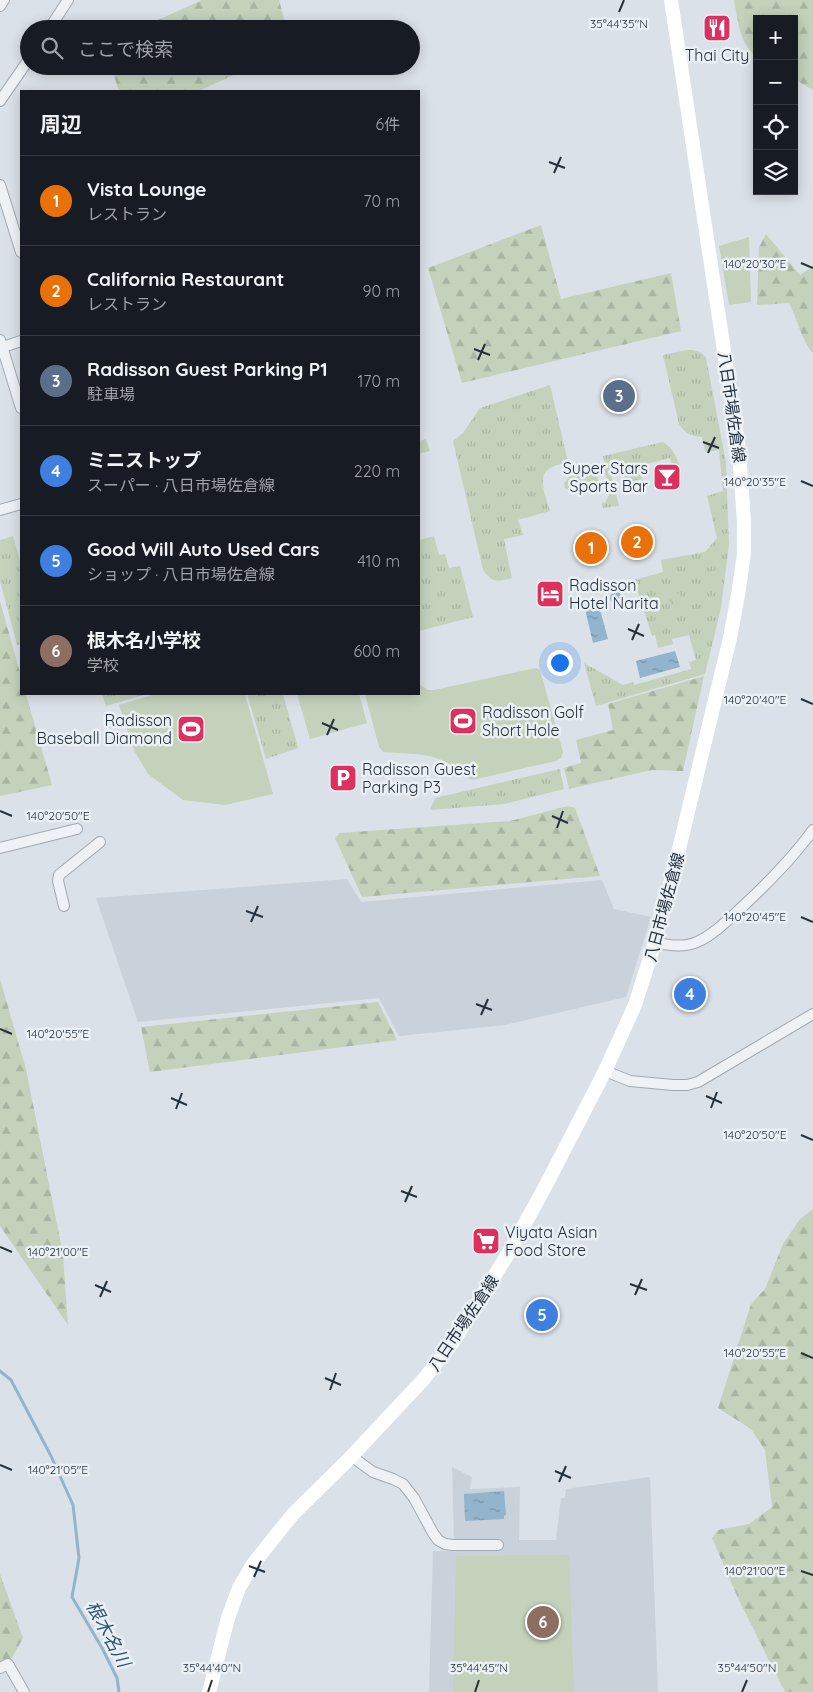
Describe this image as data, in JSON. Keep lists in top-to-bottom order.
{
  "streets": {
    "main road": ["八日市場佐倉線"]
  },
  "water": ["根木名川"],
  "places": {
    "restaurant": ["Thai City"],
    "bar": ["Super Stars Sports Bar"],
    "hotel": ["Radisson Hotel Narita"],
    "sports": ["Radisson Golf Short Hole", "Radisson Baseball Diamond"],
    "parking": ["Radisson Guest Parking P3"],
    "supermarket": ["Viyata Asian Food Store"]
  },
  "page": {
    "map_buttons": ["+", "−"],
    "search": "ここで検索",
    "heading": ["周辺", "6件"],
    "list": [
      {
        "mark": "1",
        "name": "Vista Lounge",
        "note": "レストラン",
        "value": "70 m"
      },
      {
        "mark": "2",
        "name": "California Restaurant",
        "note": "レストラン",
        "value": "90 m"
      },
      {
        "mark": "3",
        "name": "Radisson Guest Parking P1",
        "note": "駐車場",
        "value": "170 m"
      },
      {
        "mark": "4",
        "name": "ミニストップ",
        "note": "スーパー · 八日市場佐倉線",
        "value": "220 m"
      },
      {
        "mark": "5",
        "name": "Good Will Auto Used Cars",
        "note": "ショップ · 八日市場佐倉線",
        "value": "410 m"
      },
      {
        "mark": "6",
        "name": "根木名小学校",
        "note": "学校",
        "value": "600 m"
      }
    ],
    "pins": [
      "3",
      "2",
      "1",
      "4",
      "5",
      "6"
    ]
  },
  "coordinates": [
    "35°44'35\"N",
    "140°20'30\"E",
    "140°20'35\"E",
    "140°20'40\"E",
    "140°20'50\"E",
    "140°20'45\"E",
    "140°20'55\"E",
    "140°21'00\"E",
    "140°21'05\"E",
    "35°44'40\"N",
    "35°44'45\"N",
    "35°44'50\"N"
  ]
}
